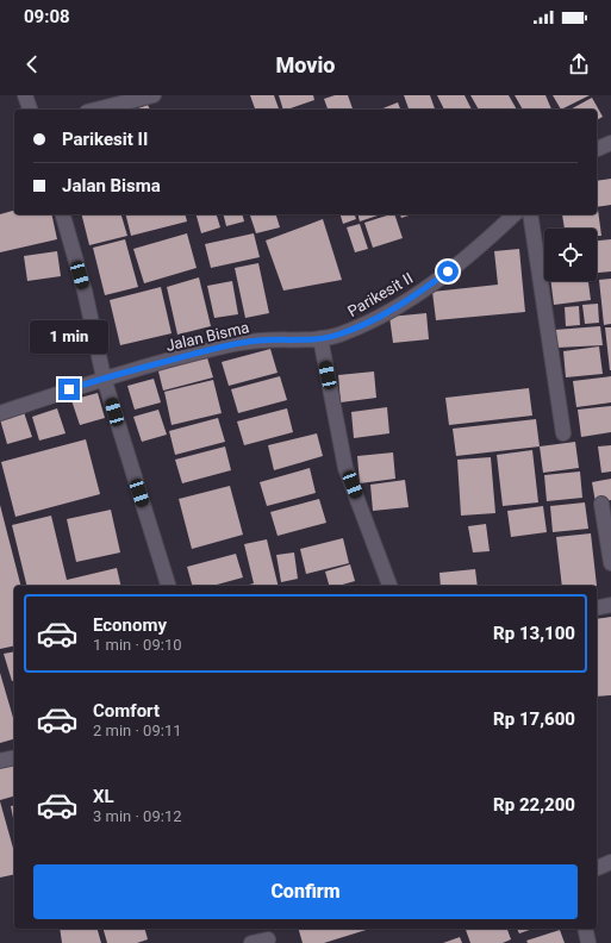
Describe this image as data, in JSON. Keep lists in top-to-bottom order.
{
  "streets": {
    "street": ["Parikesit II", "Jalan Bisma"]
  },
  "crossings": [
    ["Parikesit II", "Jalan Bisma"]
  ],
  "page": {
    "status": "09:08",
    "header": "Movio",
    "banner": ["Parikesit II", "Jalan Bisma"],
    "bubble": "1 min",
    "list": [
      {
        "name": "Economy",
        "note": "1 min · 09:10",
        "value": "Rp 13,100"
      },
      {
        "name": "Comfort",
        "note": "2 min · 09:11",
        "value": "Rp 17,600"
      },
      {
        "name": "XL",
        "note": "3 min · 09:12",
        "value": "Rp 22,200"
      }
    ],
    "buttons": "Confirm"
  }
}
